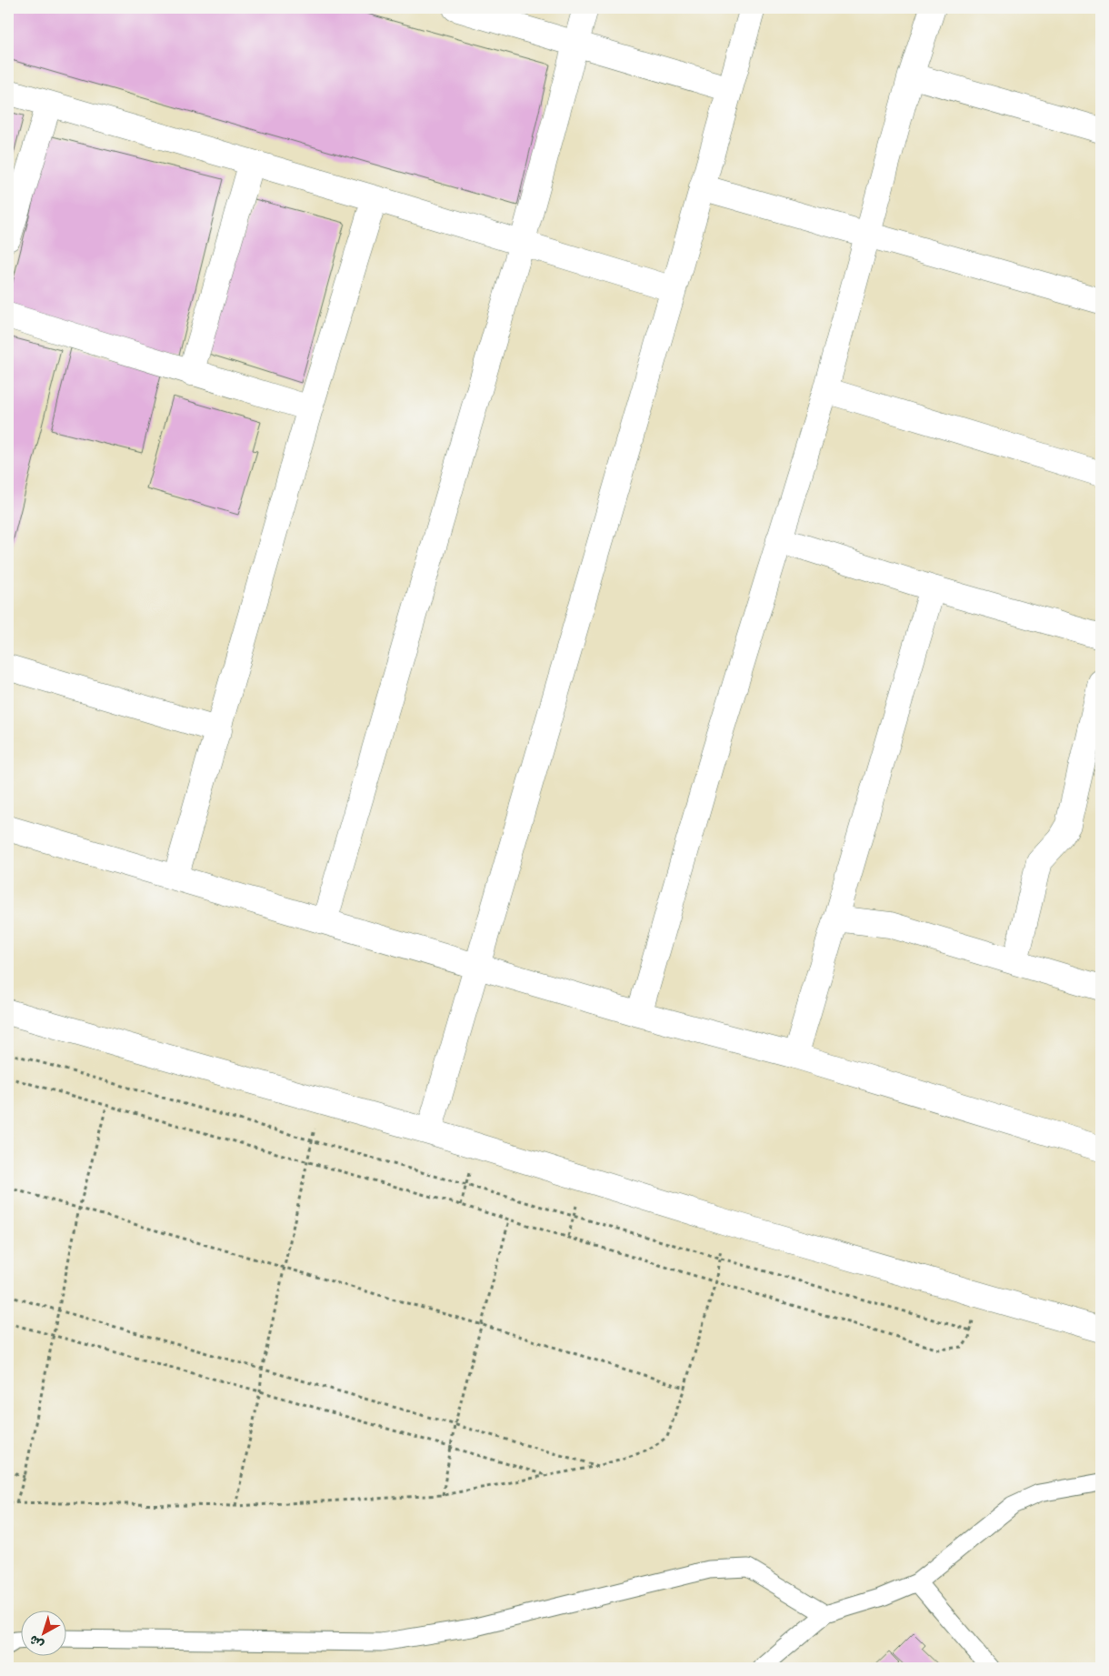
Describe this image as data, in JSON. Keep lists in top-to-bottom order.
{
  "north": "bottom left"
}
